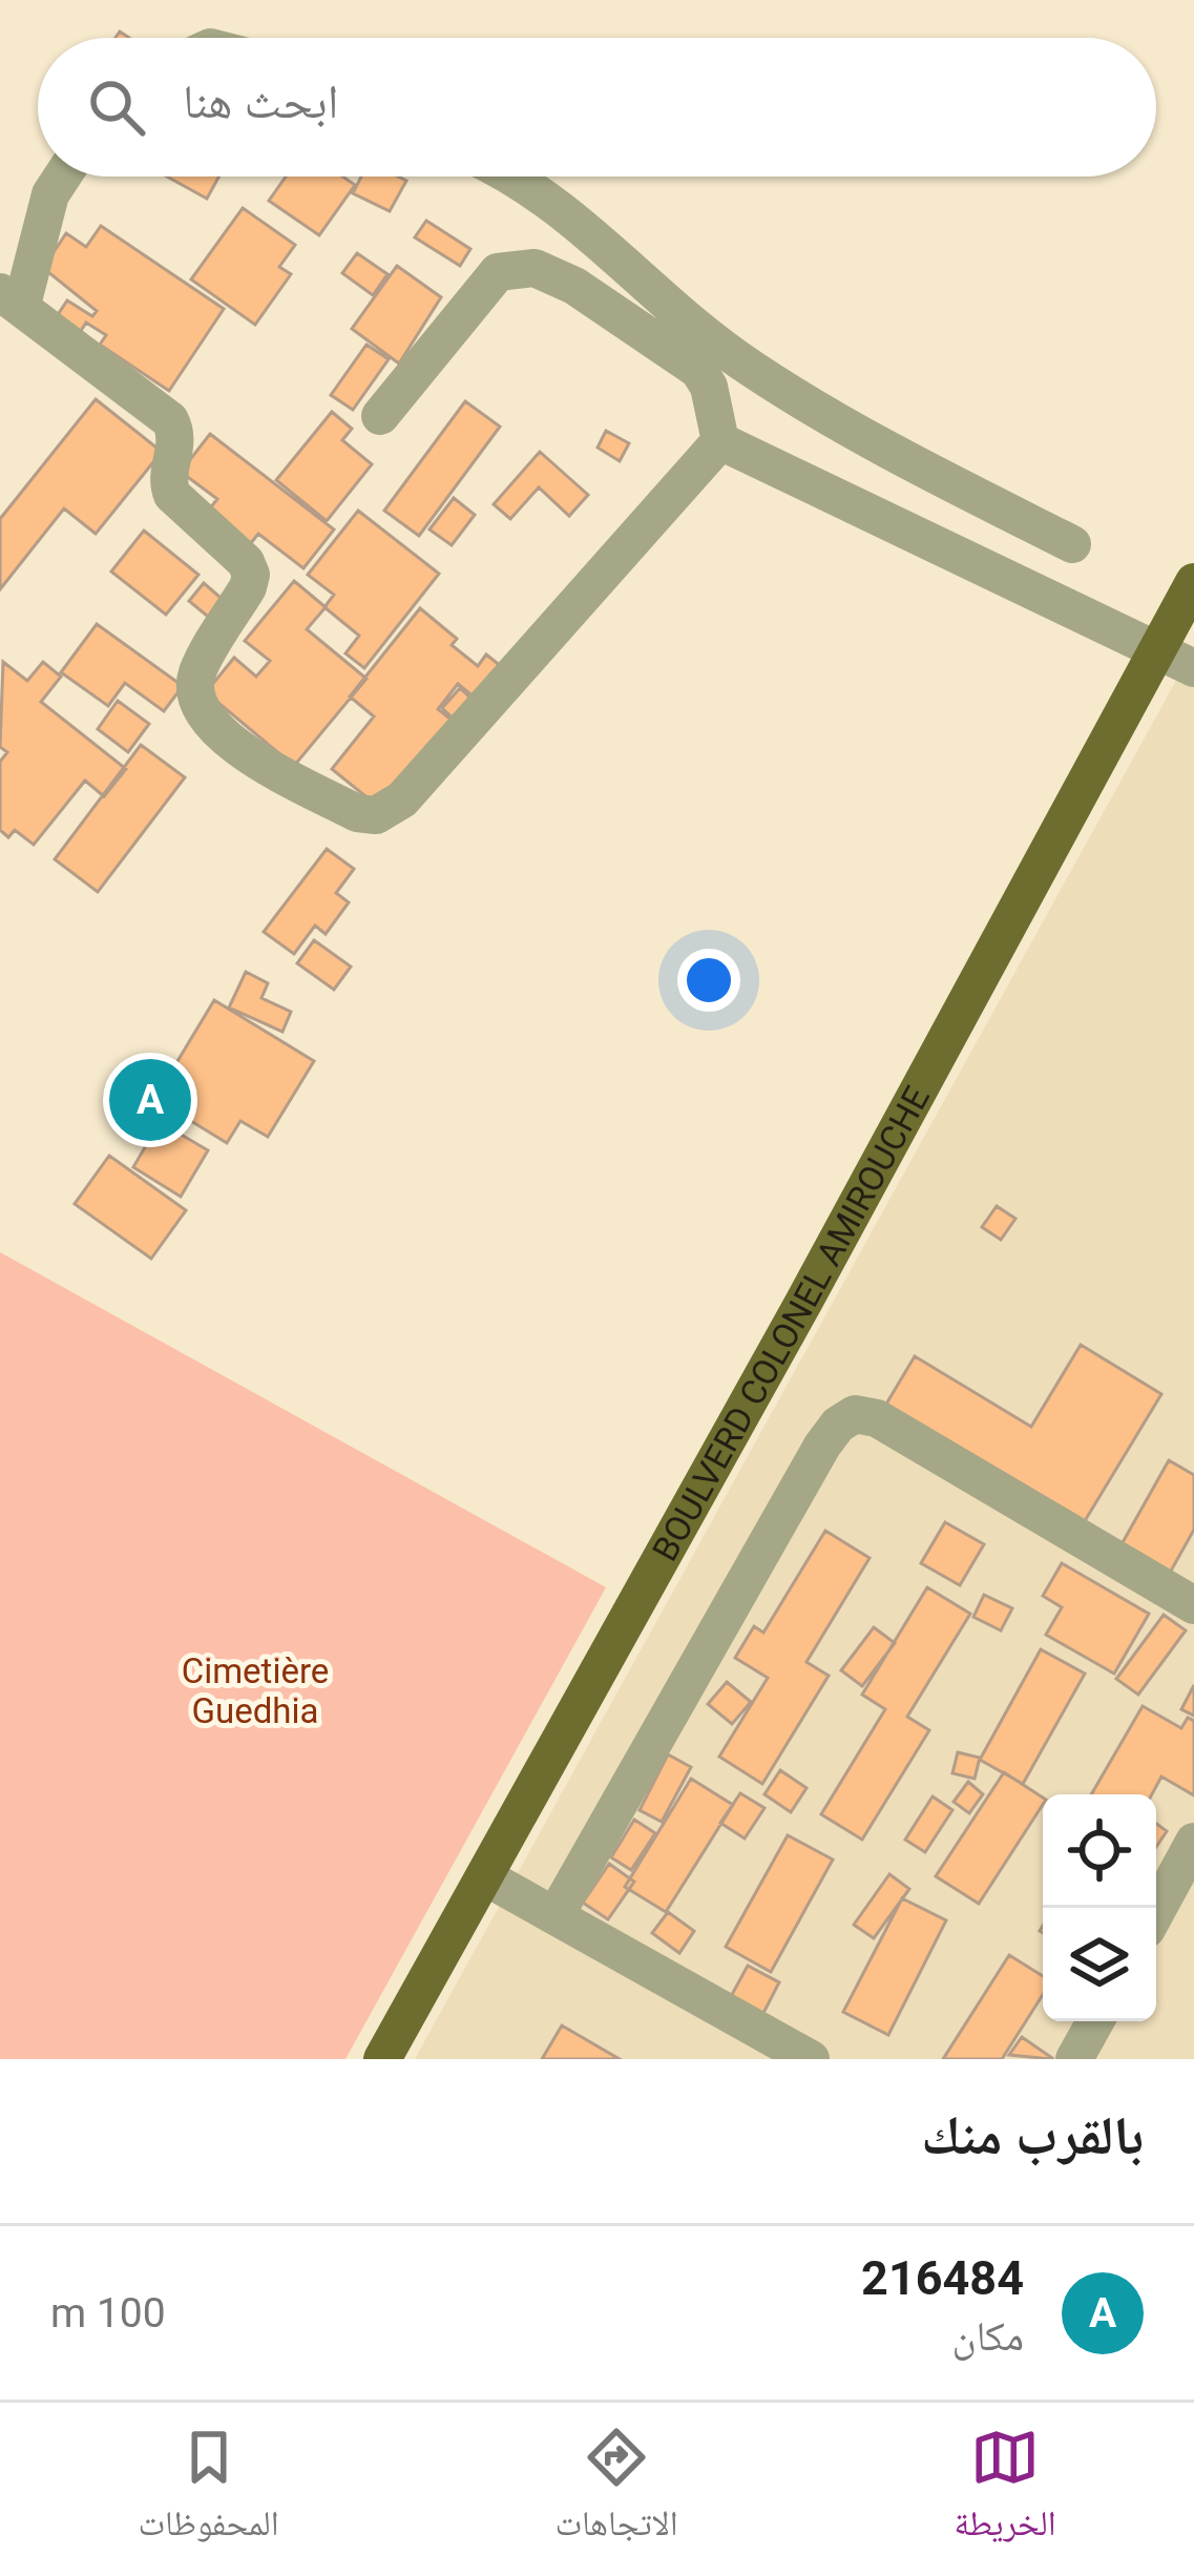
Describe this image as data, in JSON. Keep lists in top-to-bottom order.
{
  "streets": {
    "main road": ["BOULVERD COLONEL AMIROUCHE"]
  },
  "parks": ["Cimetière Guedhia"],
  "page": {
    "search": "ابحث هنا",
    "pins": "A",
    "heading": "بالقرب منك",
    "list": [
      {
        "mark": "A",
        "name": "216484",
        "note": "مكان",
        "value": "100 m"
      }
    ],
    "nav": ["الخريطة", "الاتجاهات", "المحفوظات"]
  }
}
